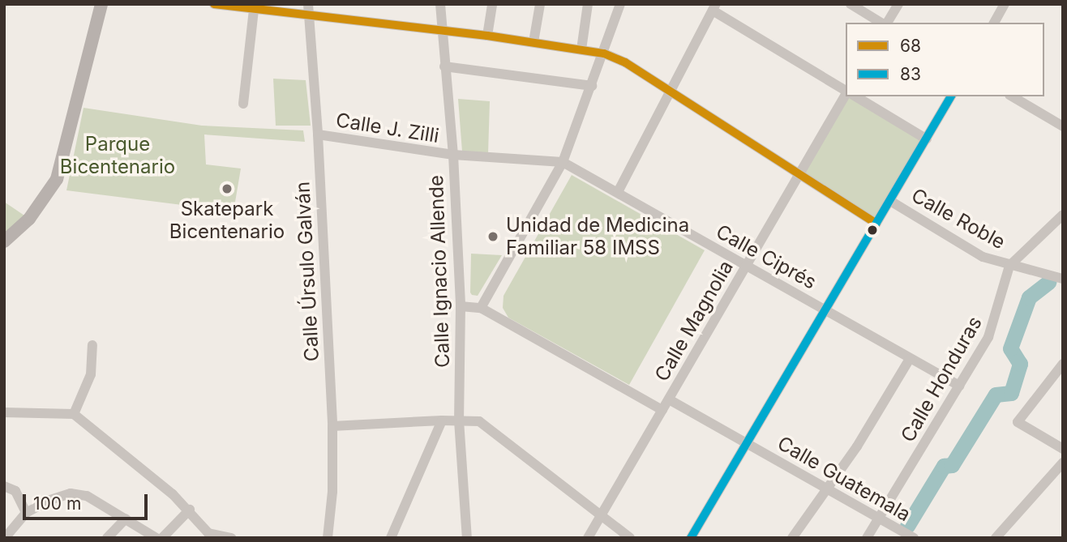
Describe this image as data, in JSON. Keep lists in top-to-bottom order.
{
  "streets": {
    "street": [
      "Calle J. Zilli",
      "Calle Roble",
      "Calle Ciprés",
      "Calle Úrsulo Galván",
      "Calle Ignacio Allende",
      "Calle Magnolia",
      "Calle Honduras",
      "Calle Guatemala"
    ]
  },
  "crossings": [
    ["Calle J. Zilli", "Calle Ciprés"],
    ["Calle J. Zilli", "Calle Úrsulo Galván"],
    ["Calle J. Zilli", "Calle Ignacio Allende"],
    ["Calle Roble", "Calle Honduras"],
    ["Calle Ciprés", "Calle Ignacio Allende"],
    ["Calle Ciprés", "Calle Magnolia"],
    ["Calle Ciprés", "Calle Honduras"],
    ["Calle Magnolia", "Calle Guatemala"],
    ["Calle Honduras", "Calle Guatemala"]
  ],
  "parks": ["Parque Bicentenario"],
  "places": ["Skatepark Bicentenario", "Unidad de Medicina Familiar 58 IMSS"],
  "lines": ["transit line 68", "transit line 83"],
  "legend": ["68", "83"],
  "scale_bar": "100 m"
}
